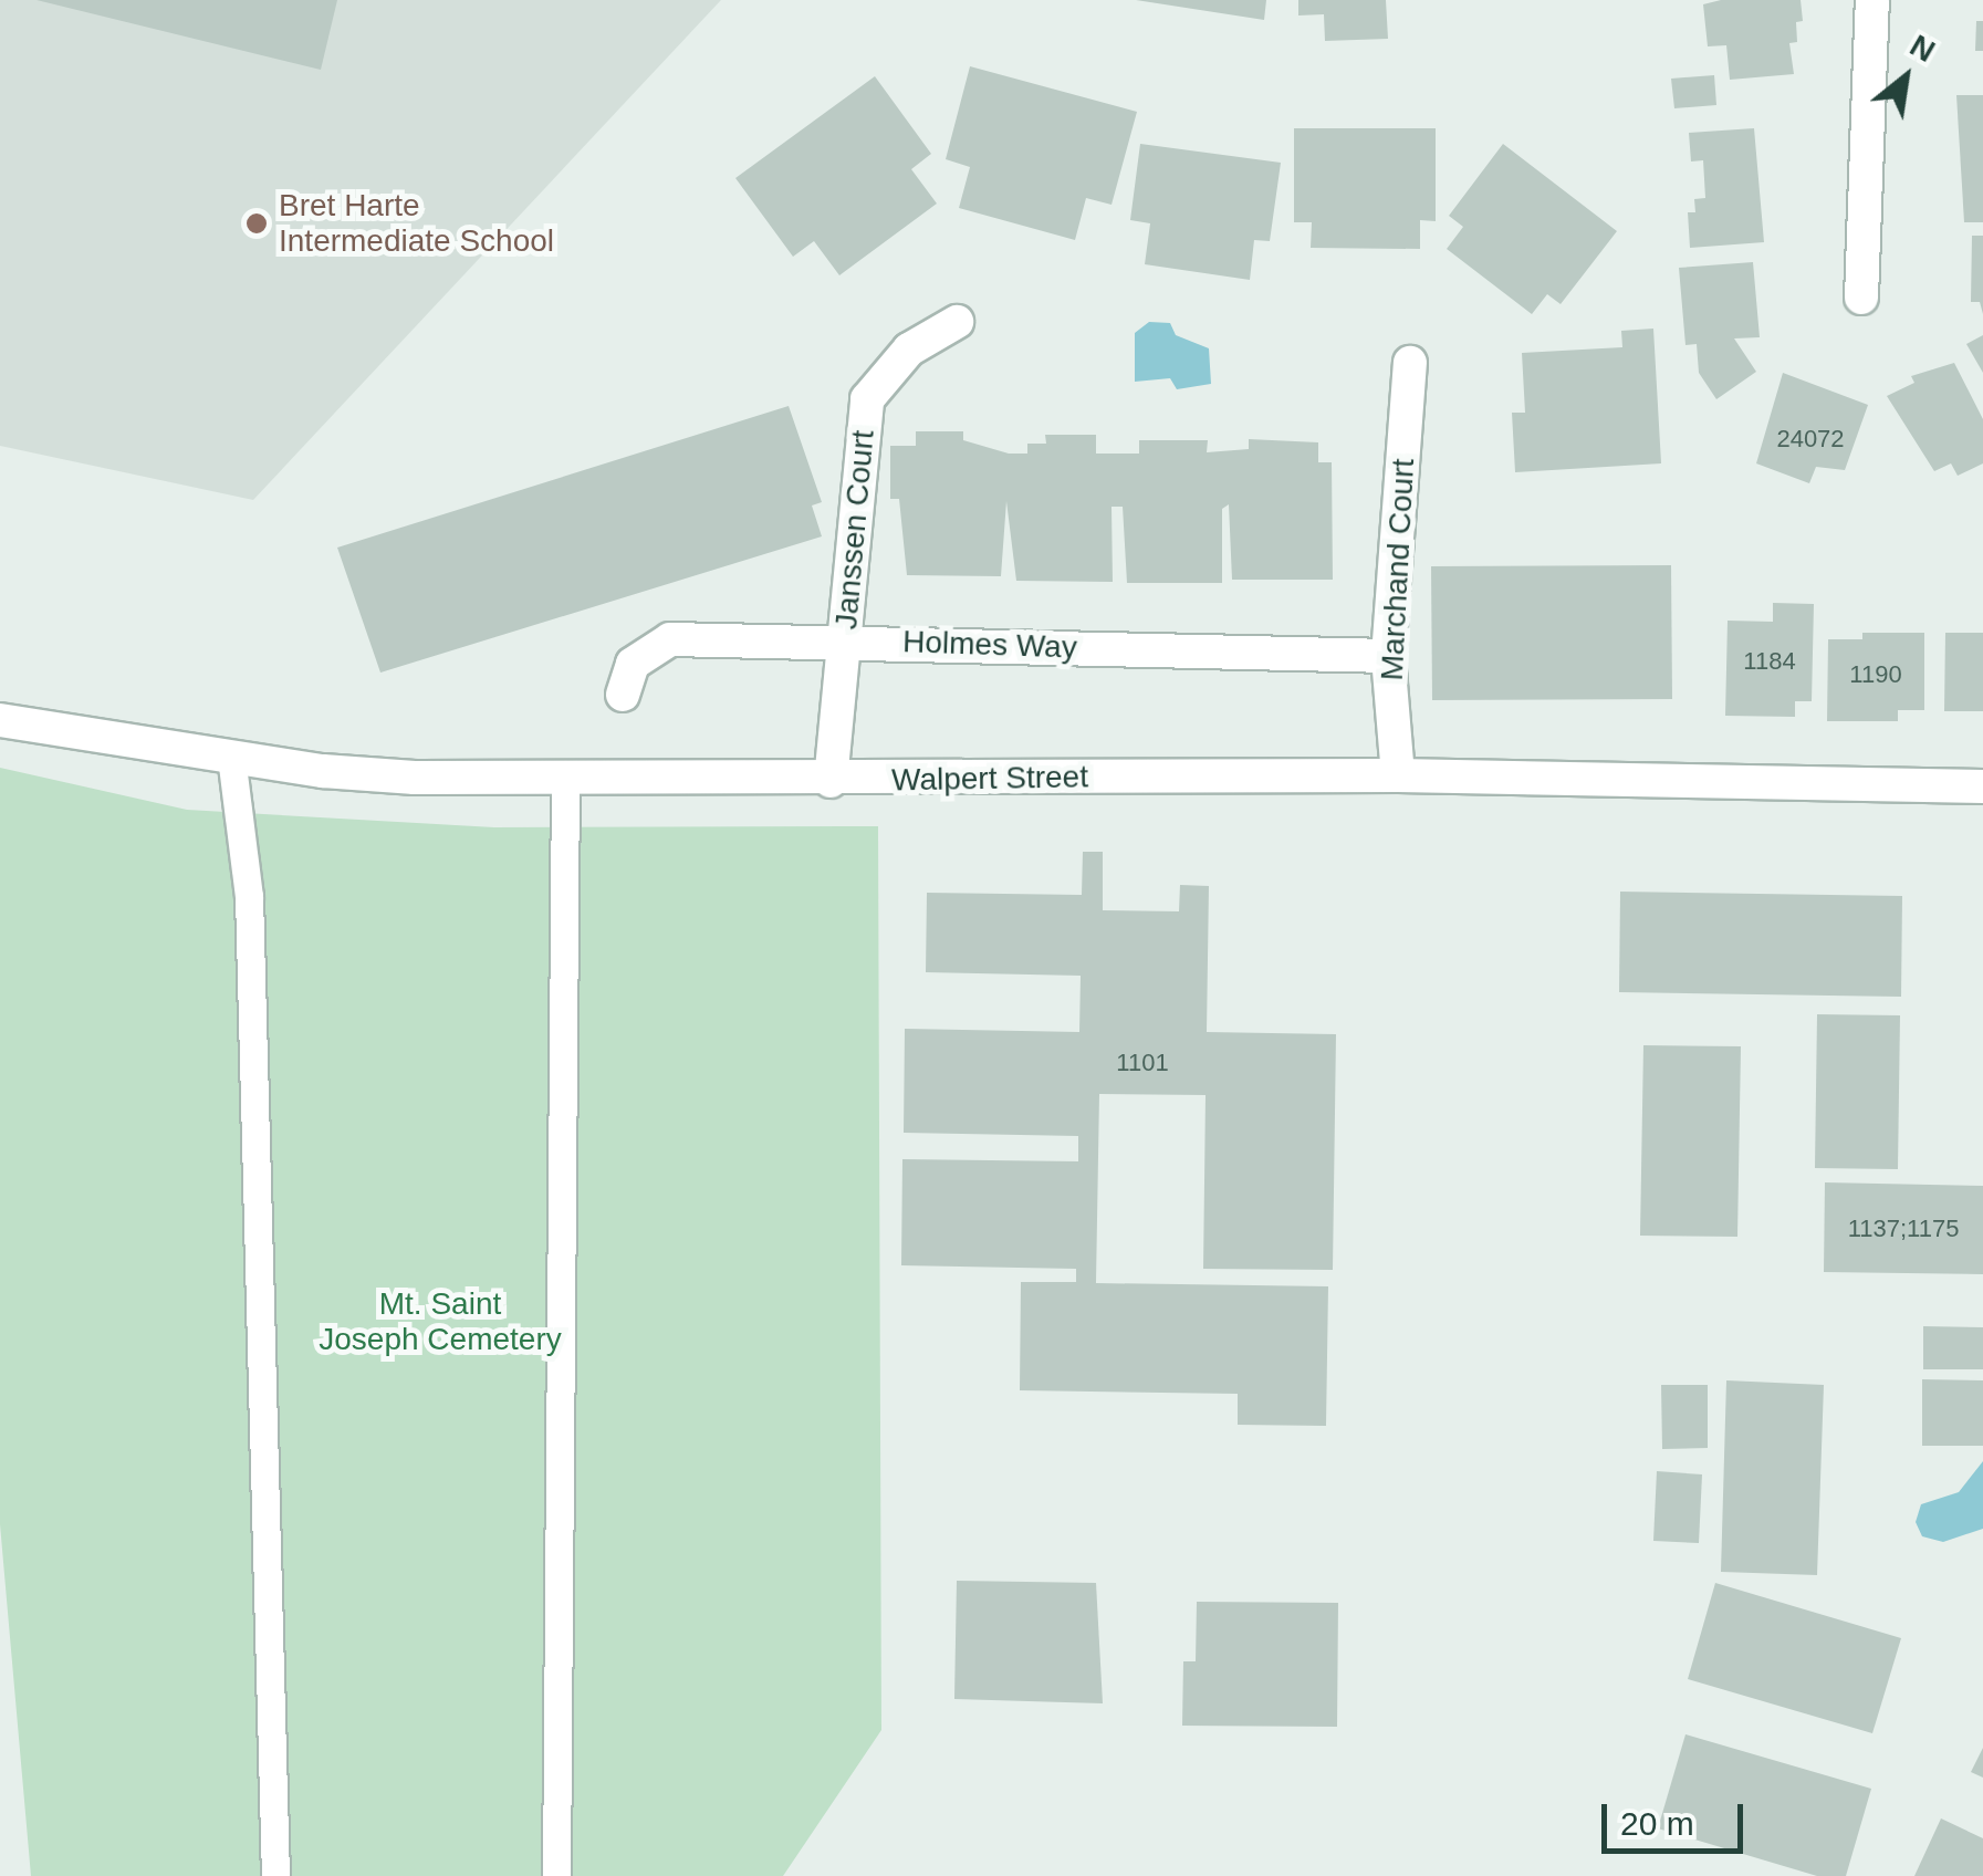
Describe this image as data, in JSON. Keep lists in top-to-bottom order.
{
  "streets": {
    "street": [
      "Janssen Court",
      "Marchand Court",
      "Holmes Way",
      "Walpert Street"
    ]
  },
  "crossings": [
    ["Janssen Court", "Holmes Way"],
    ["Janssen Court", "Walpert Street"],
    ["Marchand Court", "Holmes Way"],
    ["Marchand Court", "Walpert Street"]
  ],
  "parks": ["Mt. Saint Joseph Cemetery"],
  "places": ["Bret Harte Intermediate School"],
  "house_numbers": [
    "24072",
    "1184",
    "1190",
    "1101",
    "1137;1175"
  ],
  "scale_bar": "20 m",
  "north": "top right"
}
